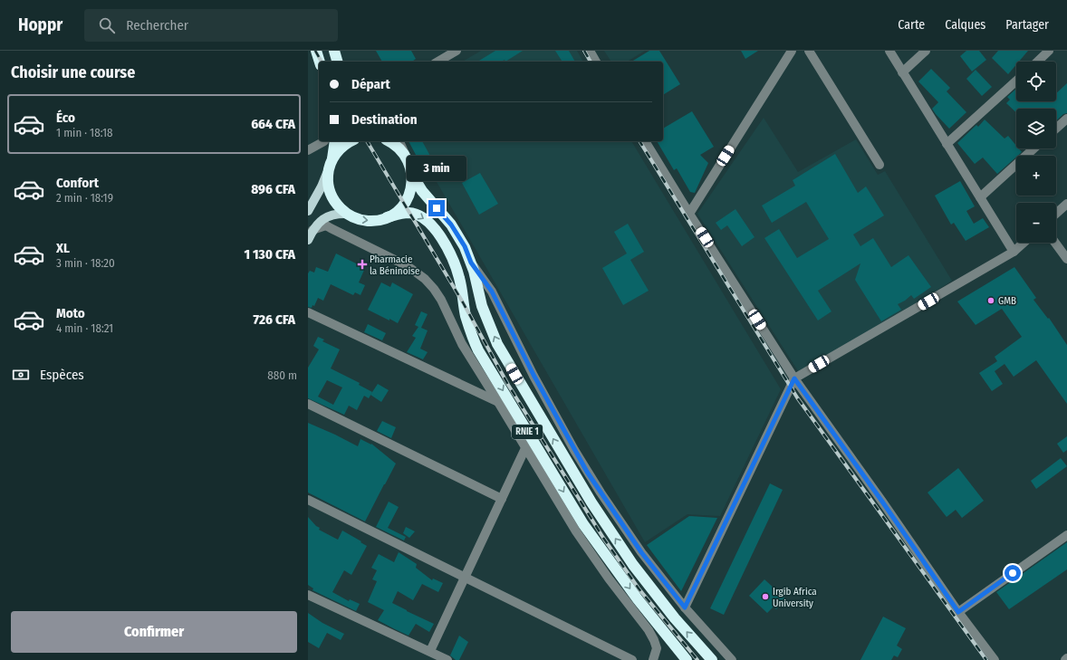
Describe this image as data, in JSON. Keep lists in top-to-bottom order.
{
  "streets": {
    "highway": ["RNIE 1"]
  },
  "places": {
    "health": ["Pharmacie la Béninoise"],
    "other": ["GMB", "Irgib Africa University"]
  },
  "page": {
    "header": "Hoppr",
    "search": "Rechercher",
    "nav": ["Carte", "Calques", "Partager"],
    "heading": "Choisir une course",
    "map_buttons": ["+", "−"],
    "banner": ["Départ", "Destination"],
    "list": [
      {
        "name": "Éco",
        "note": "1 min · 18:18",
        "value": "664 CFA"
      },
      {
        "name": "Confort",
        "note": "2 min · 18:19",
        "value": "896 CFA"
      },
      {
        "name": "XL",
        "note": "3 min · 18:20",
        "value": "1 130 CFA"
      },
      {
        "name": "Moto",
        "note": "4 min · 18:21",
        "value": "726 CFA"
      }
    ],
    "bubble": "3 min",
    "pay": ["Espèces", "880 m"],
    "buttons": "Confirmer"
  }
}
